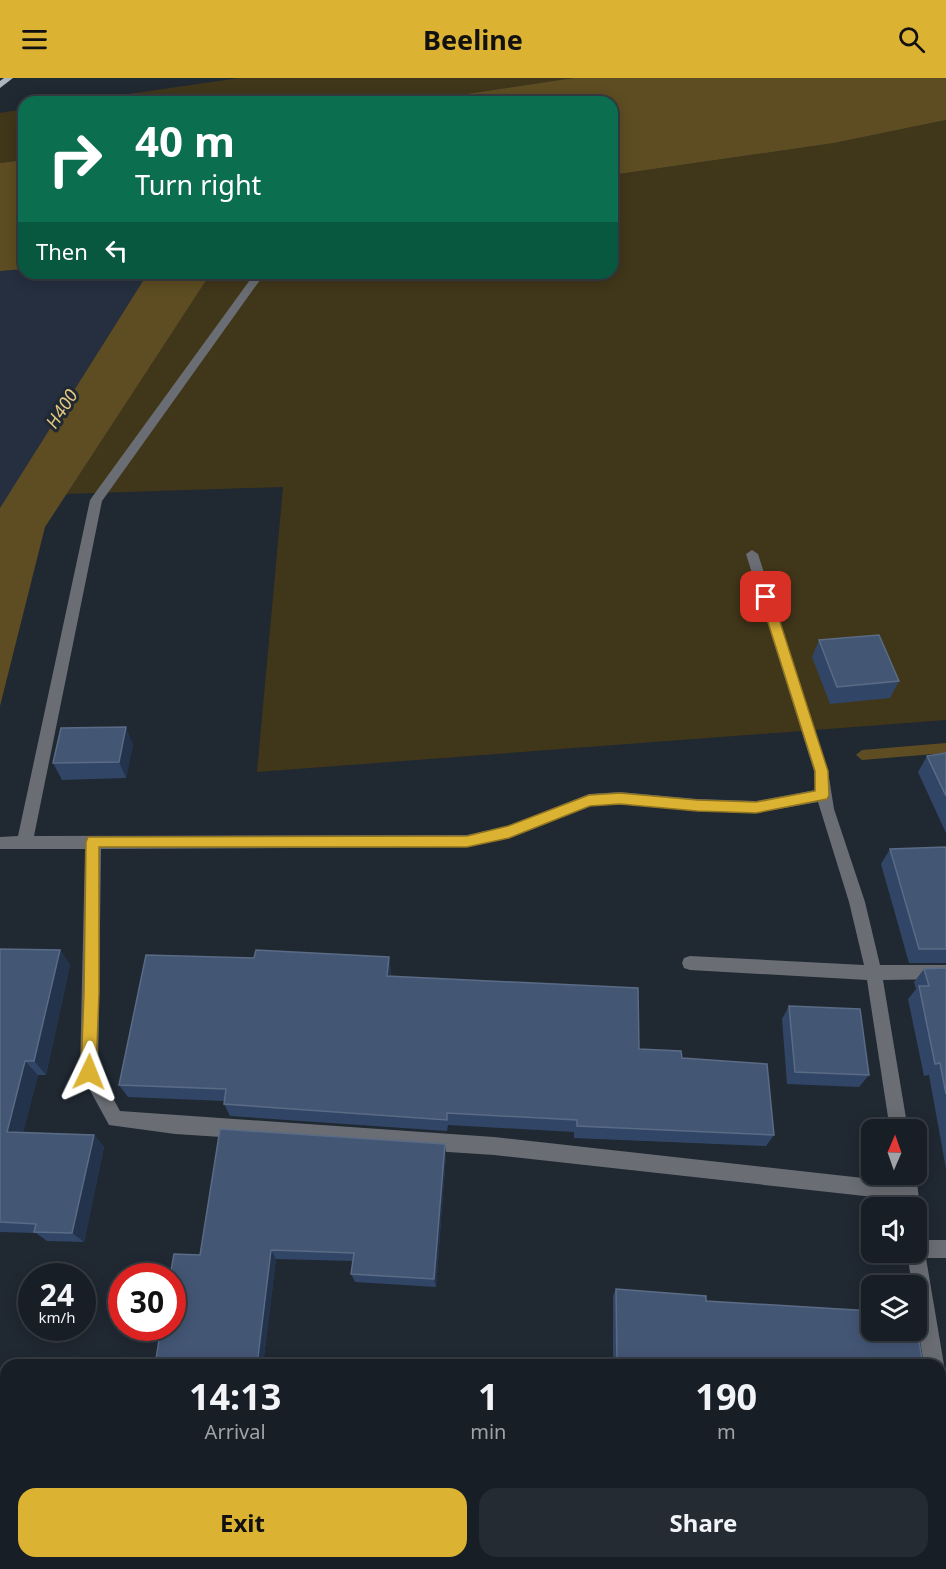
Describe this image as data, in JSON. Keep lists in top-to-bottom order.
{
  "water": ["H400"],
  "north": "top",
  "page": {
    "header": "Beeline",
    "turn": ["40 m", "Turn right"],
    "then": "Then",
    "speed": "24 km/h",
    "limit": "30",
    "eta": [
      "14:13",
      "Arrival",
      "1",
      "min",
      "190",
      "m"
    ],
    "buttons": ["Exit", "Share"]
  }
}
